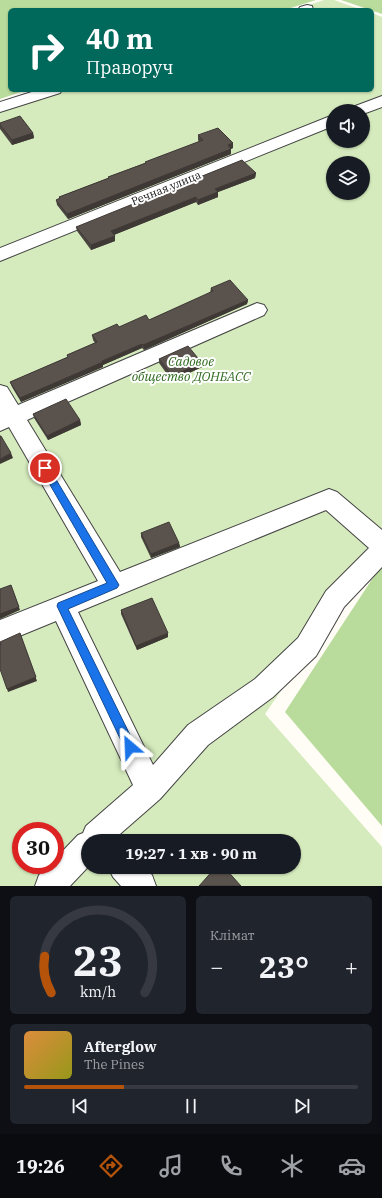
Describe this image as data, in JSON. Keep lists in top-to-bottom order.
{
  "streets": {
    "street": ["Речная улица"]
  },
  "parks": ["Садовое общество ДОНБАСС"],
  "page": {
    "turn": ["40 m", "Праворуч"],
    "limit": "30",
    "trip": "19:27 · 1 хв · 90 m",
    "tile": "Клімат",
    "heat": ["−", "23°", "+"],
    "song": ["Afterglow", "The Pines"],
    "tabs": "19:26",
    "gauge": ["23", "km/h"]
  }
}
